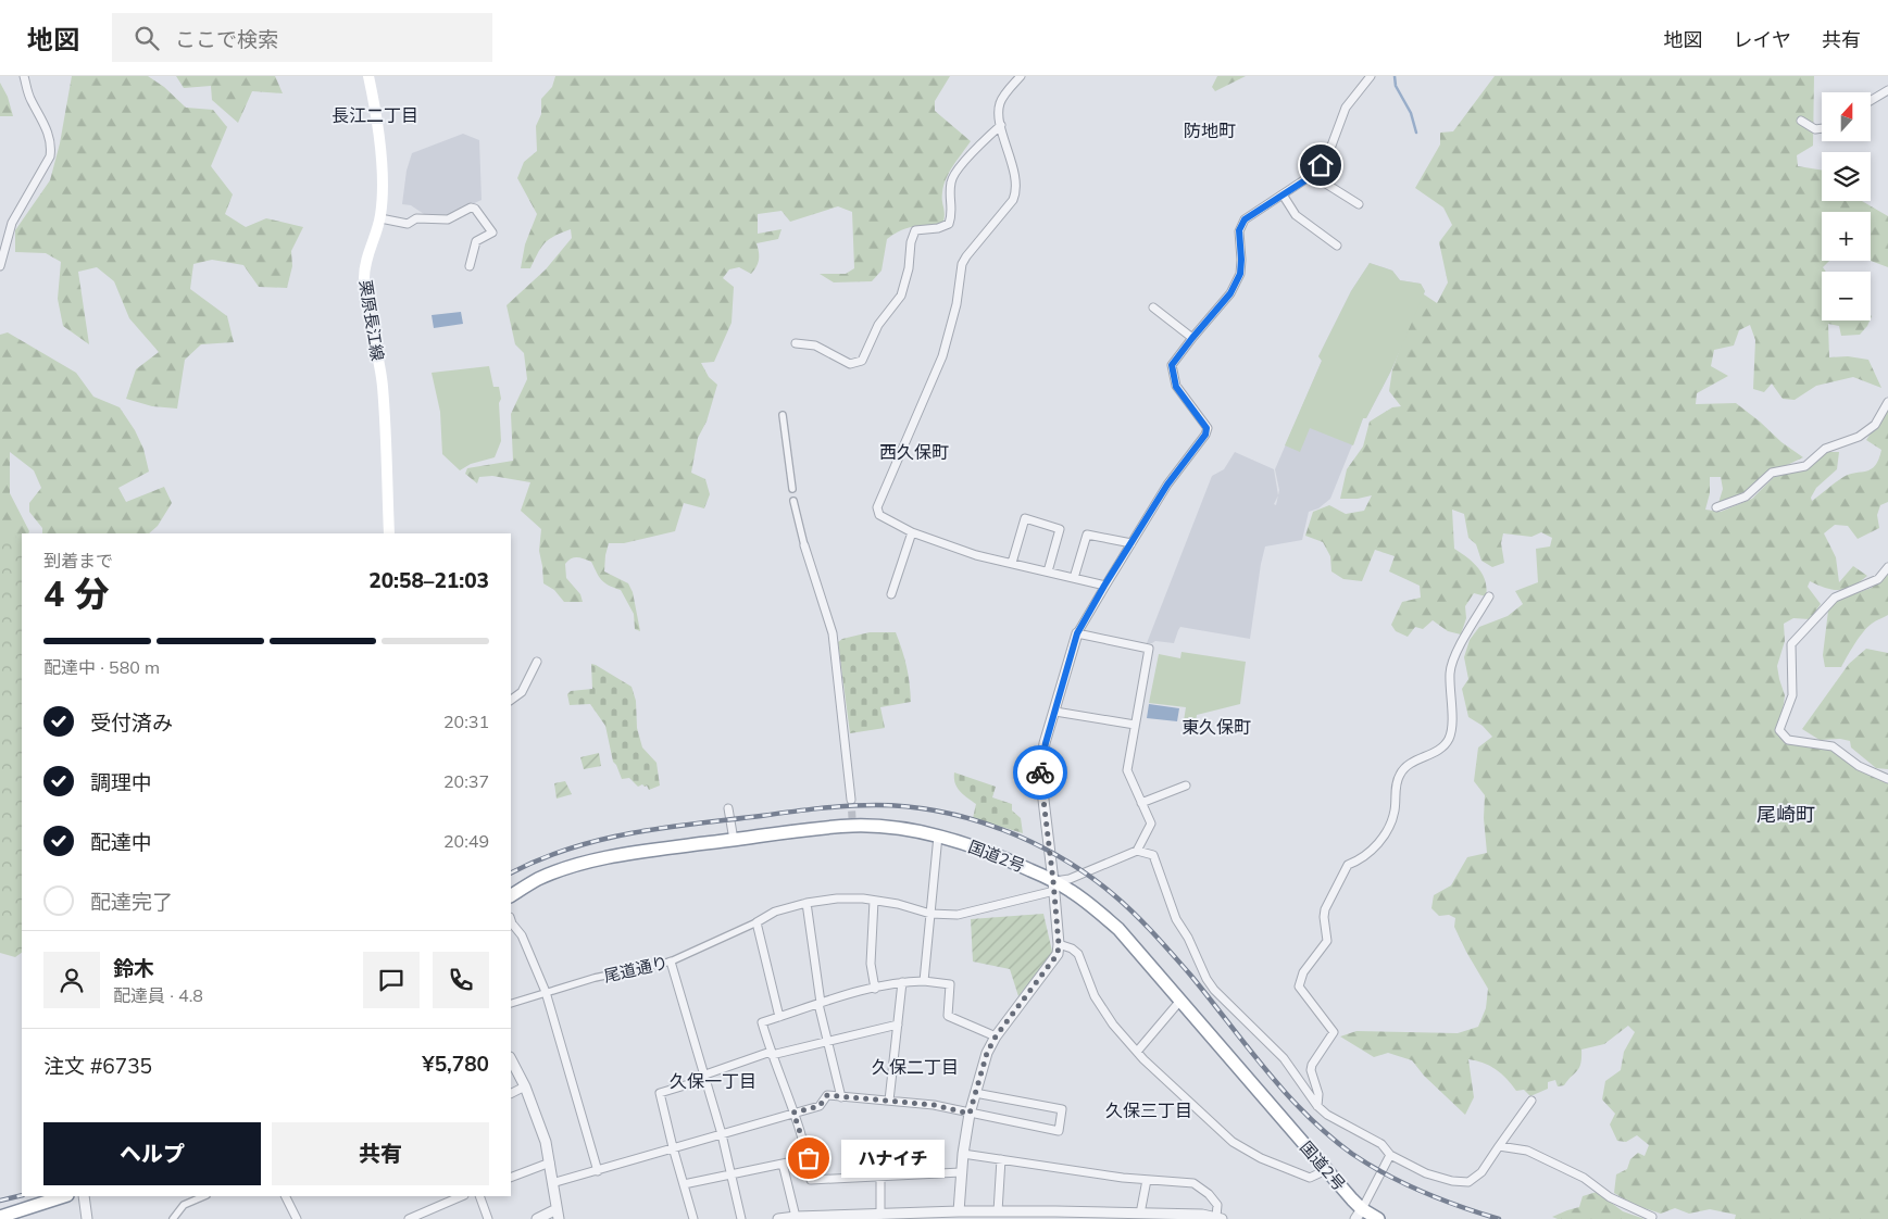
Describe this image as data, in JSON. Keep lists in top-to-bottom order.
{
  "streets": {
    "highway": ["国道2号"],
    "main road": ["栗原長江線"],
    "street": ["尾道通り"]
  },
  "districts": [
    "長江二丁目",
    "防地町",
    "西久保町",
    "東久保町",
    "尾崎町",
    "久保二丁目",
    "久保一丁目",
    "久保三丁目"
  ],
  "places": ["ハナイチ"],
  "north": "top",
  "page": {
    "header": "地図",
    "search": "ここで検索",
    "nav": ["地図", "レイヤ", "共有"],
    "map_buttons": ["+", "−"],
    "heading": ["4 分", "到着まで", "20:58–21:03"],
    "panel": [
      "鈴木",
      "配達員 · 4.8",
      "注文 #6735",
      "¥5,780"
    ],
    "bar": "配達中 · 580 m",
    "list": [
      ["受付済み", "20:31"],
      ["調理中", "20:37"],
      ["配達中", "20:49"],
      "配達完了"
    ],
    "buttons": ["ヘルプ", "共有"],
    "bubble": "ハナイチ"
  }
}
